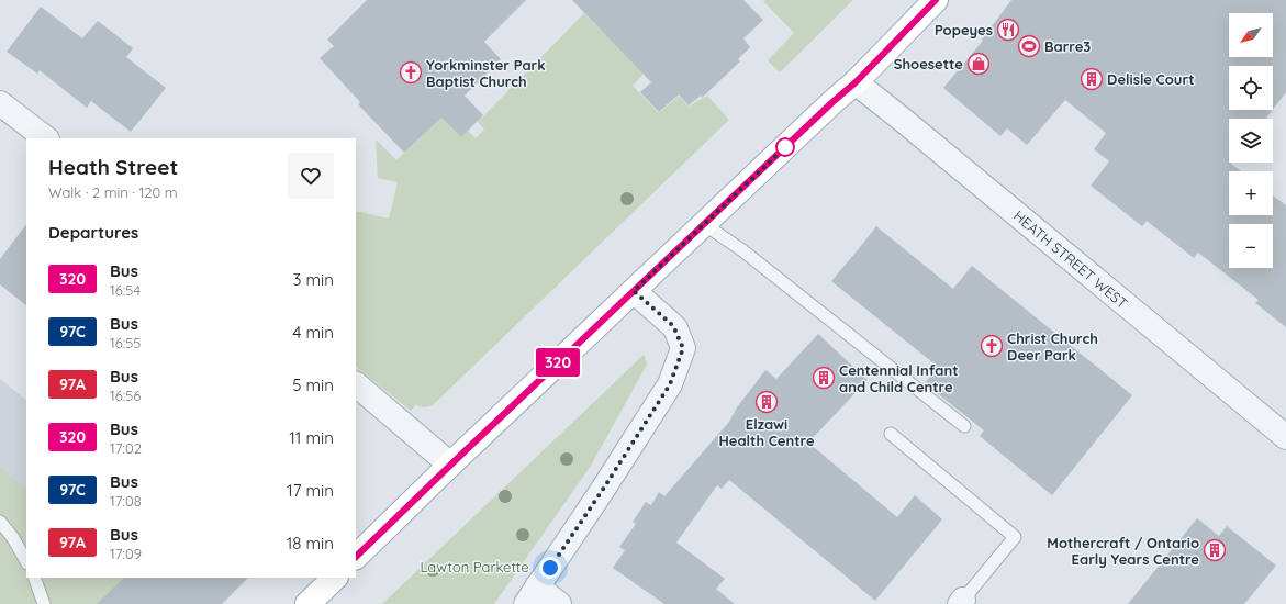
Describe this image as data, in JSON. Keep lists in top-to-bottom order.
{
  "streets": {
    "street": ["HEATH STREET WEST"]
  },
  "parks": ["Lawton Parkette"],
  "places": {
    "restaurant": ["Popeyes"],
    "sports": ["Barre3"],
    "shop": ["Shoesette"],
    "church": ["Yorkminster Park Baptist Church", "Christ Church Deer Park"],
    "building": [
      "Delisle Court",
      "Centennial Infant and Child Centre",
      "Elzawi Health Centre",
      "Mothercraft / Ontario Early Years Centre"
    ]
  },
  "lines": ["bus line 320"],
  "north": "bottom left",
  "page": {
    "on_map": "320",
    "map_buttons": ["+", "−"],
    "heading": [
      ["Heath Street", "Walk · 2 min · 120 m"],
      "Departures"
    ],
    "list": [
      {
        "mark": "320",
        "name": "Bus",
        "note": "16:54",
        "value": "3 min"
      },
      {
        "mark": "97C",
        "name": "Bus",
        "note": "16:55",
        "value": "4 min"
      },
      {
        "mark": "97A",
        "name": "Bus",
        "note": "16:56",
        "value": "5 min"
      },
      {
        "mark": "320",
        "name": "Bus",
        "note": "17:02",
        "value": "11 min"
      },
      {
        "mark": "97C",
        "name": "Bus",
        "note": "17:08",
        "value": "17 min"
      },
      {
        "mark": "97A",
        "name": "Bus",
        "note": "17:09",
        "value": "18 min"
      }
    ]
  }
}
